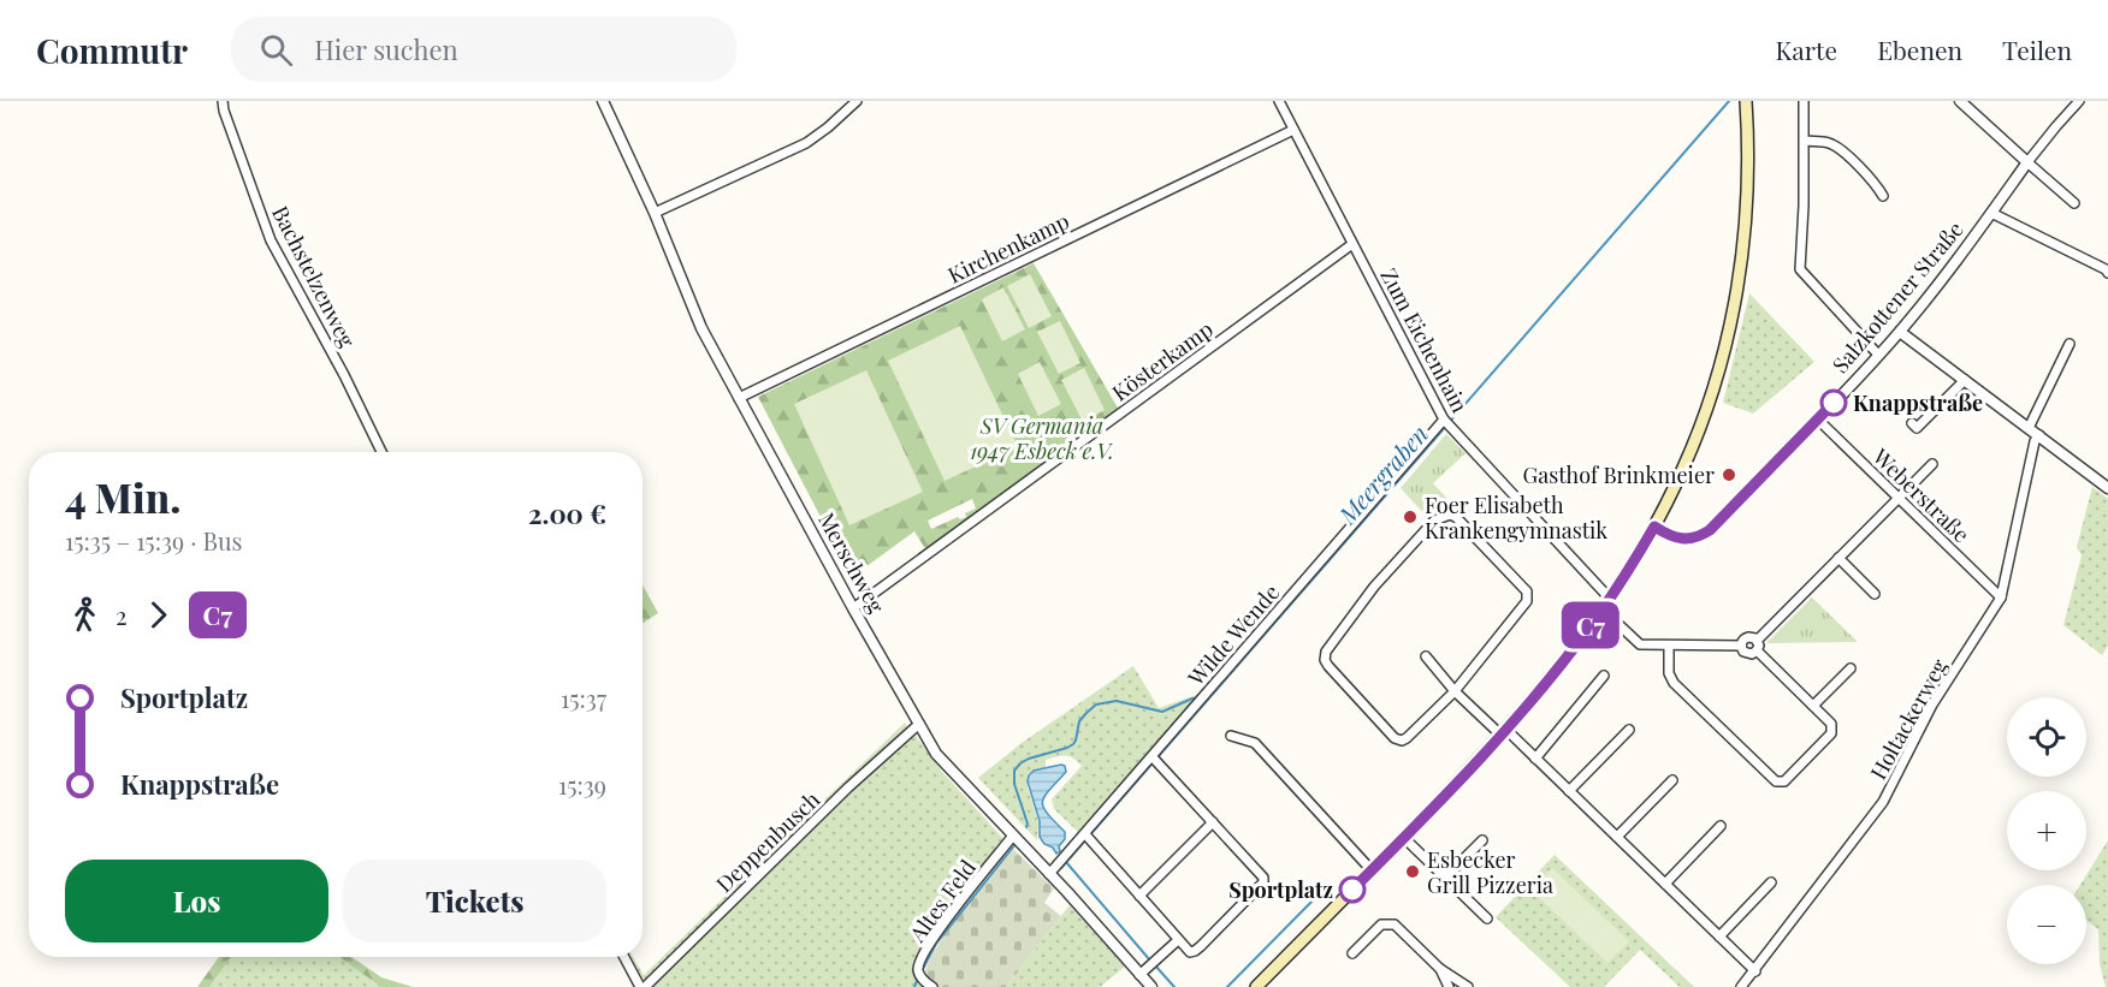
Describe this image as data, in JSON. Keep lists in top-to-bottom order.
{
  "streets": {
    "street": [
      "Kirchenkamp",
      "Bachstelzenweg",
      "Salzkottener Straße",
      "Zum Eichenhain",
      "Kösterkamp",
      "Weberstraße",
      "Merschweg",
      "Wilde Wende",
      "Holtackerweg",
      "Deppenbusch",
      "Altes Feld"
    ]
  },
  "crossings": [
    ["Kirchenkamp", "Zum Eichenhain"],
    ["Kirchenkamp", "Merschweg"],
    ["Salzkottener Straße", "Weberstraße"],
    ["Zum Eichenhain", "Kösterkamp"],
    ["Zum Eichenhain", "Wilde Wende"],
    ["Kösterkamp", "Merschweg"],
    ["Weberstraße", "Holtackerweg"],
    ["Merschweg", "Wilde Wende"],
    ["Merschweg", "Deppenbusch"],
    ["Merschweg", "Altes Feld"]
  ],
  "water": ["Meergraben"],
  "parks": ["SV Germania 1947 Esbeck e.V."],
  "places": [
    "Knappstraße",
    "Gasthof Brinkmeier",
    "Foer Elisabeth Krankengymnastik",
    "Esbecker Grill Pizzeria",
    "Sportplatz"
  ],
  "lines": ["bus line C7"],
  "page": {
    "header": "Commutr",
    "search": "Hier suchen",
    "nav": ["Karte", "Ebenen", "Teilen"],
    "on_map": "C7",
    "heading": ["4 Min.", "15:35 – 15:39 · Bus", "2.00 €"],
    "legs": ["2", "C7"],
    "list": [
      {
        "name": "Sportplatz",
        "value": "15:37"
      },
      {
        "name": "Knappstraße",
        "value": "15:39"
      }
    ],
    "map_buttons": ["+", "−"],
    "buttons": ["Los", "Tickets"]
  }
}
